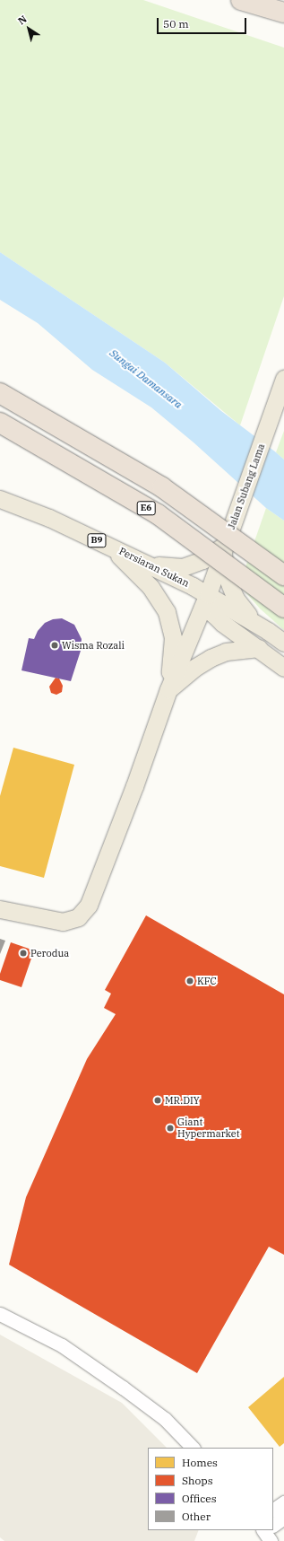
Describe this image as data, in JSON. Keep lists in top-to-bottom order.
{
  "streets": {
    "highway": ["E6"],
    "main road": ["Jalan Subang Lama", "B9", "Persiaran Sukan"]
  },
  "crossings": [
    ["Jalan Subang Lama", "Persiaran Sukan"]
  ],
  "water": ["Sungai Damansara"],
  "places": [
    "Wisma Rozali",
    "Perodua",
    "KFC",
    "MR.DIY",
    "Giant Hypermarket"
  ],
  "legend": [
    "Homes",
    "Shops",
    "Offices",
    "Other"
  ],
  "scale_bar": "50 m",
  "north": "top left"
}
